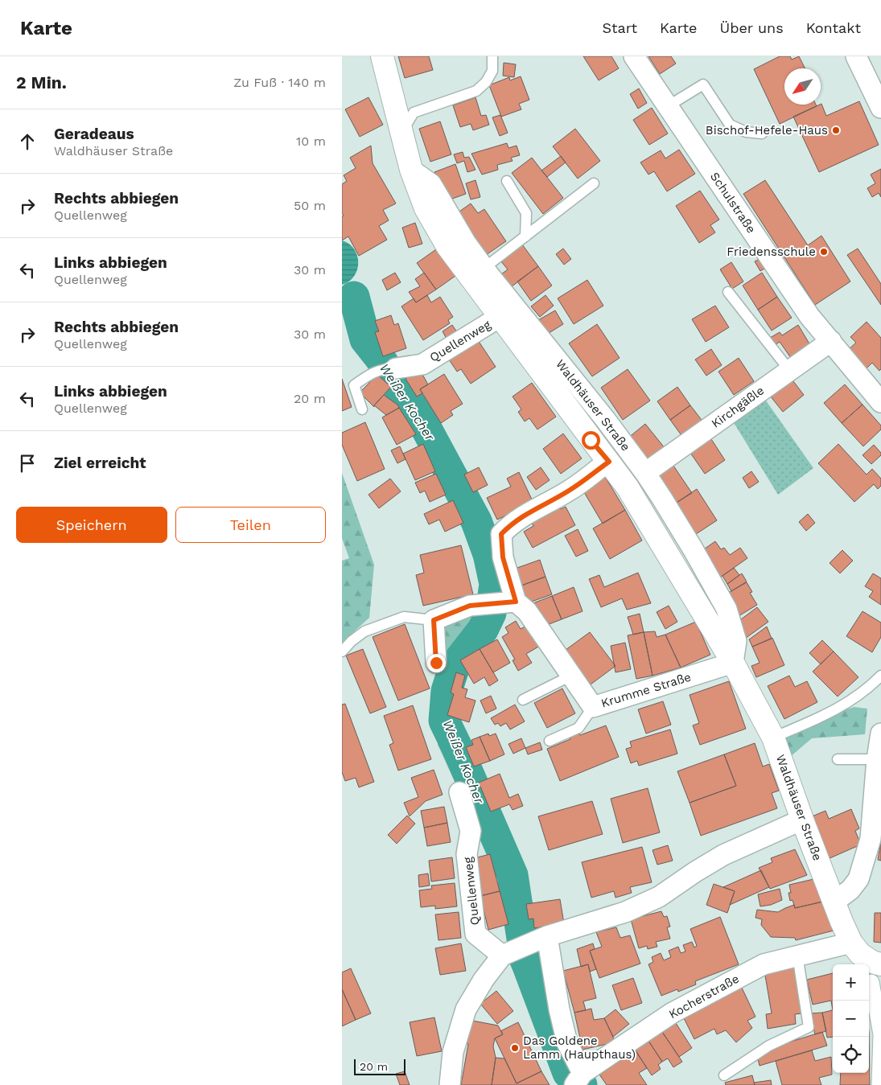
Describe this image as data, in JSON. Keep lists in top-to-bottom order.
{
  "streets": {
    "street": [
      "Schulstraße",
      "Quellenweg",
      "Waldhäuser Straße",
      "Kirchgäßle",
      "Krumme Straße",
      "Kocherstraße"
    ]
  },
  "crossings": [
    ["Schulstraße", "Kirchgäßle"],
    ["Quellenweg", "Waldhäuser Straße"],
    ["Waldhäuser Straße", "Kirchgäßle"],
    ["Waldhäuser Straße", "Krumme Straße"],
    ["Waldhäuser Straße", "Kocherstraße"]
  ],
  "water": ["Weißer Kocher"],
  "places": ["Bischof-Hefele-Haus", "Friedensschule", "Das Goldene Lamm (Haupthaus)"],
  "scale_bar": "20 m",
  "north": "bottom left",
  "page": {
    "header": "Karte",
    "nav": [
      "Start",
      "Karte",
      "Über uns",
      "Kontakt"
    ],
    "heading": ["2 Min.", "Zu Fuß · 140 m"],
    "list": [
      ["Geradeaus", "Waldhäuser Straße", "10 m"],
      ["Rechts abbiegen", "Quellenweg", "50 m"],
      ["Links abbiegen", "Quellenweg", "30 m"],
      ["Rechts abbiegen", "Quellenweg", "30 m"],
      ["Links abbiegen", "Quellenweg", "20 m"],
      "Ziel erreicht"
    ],
    "buttons": ["Speichern", "Teilen"],
    "map_buttons": ["+", "−"],
    "scale": "20 m"
  }
}
